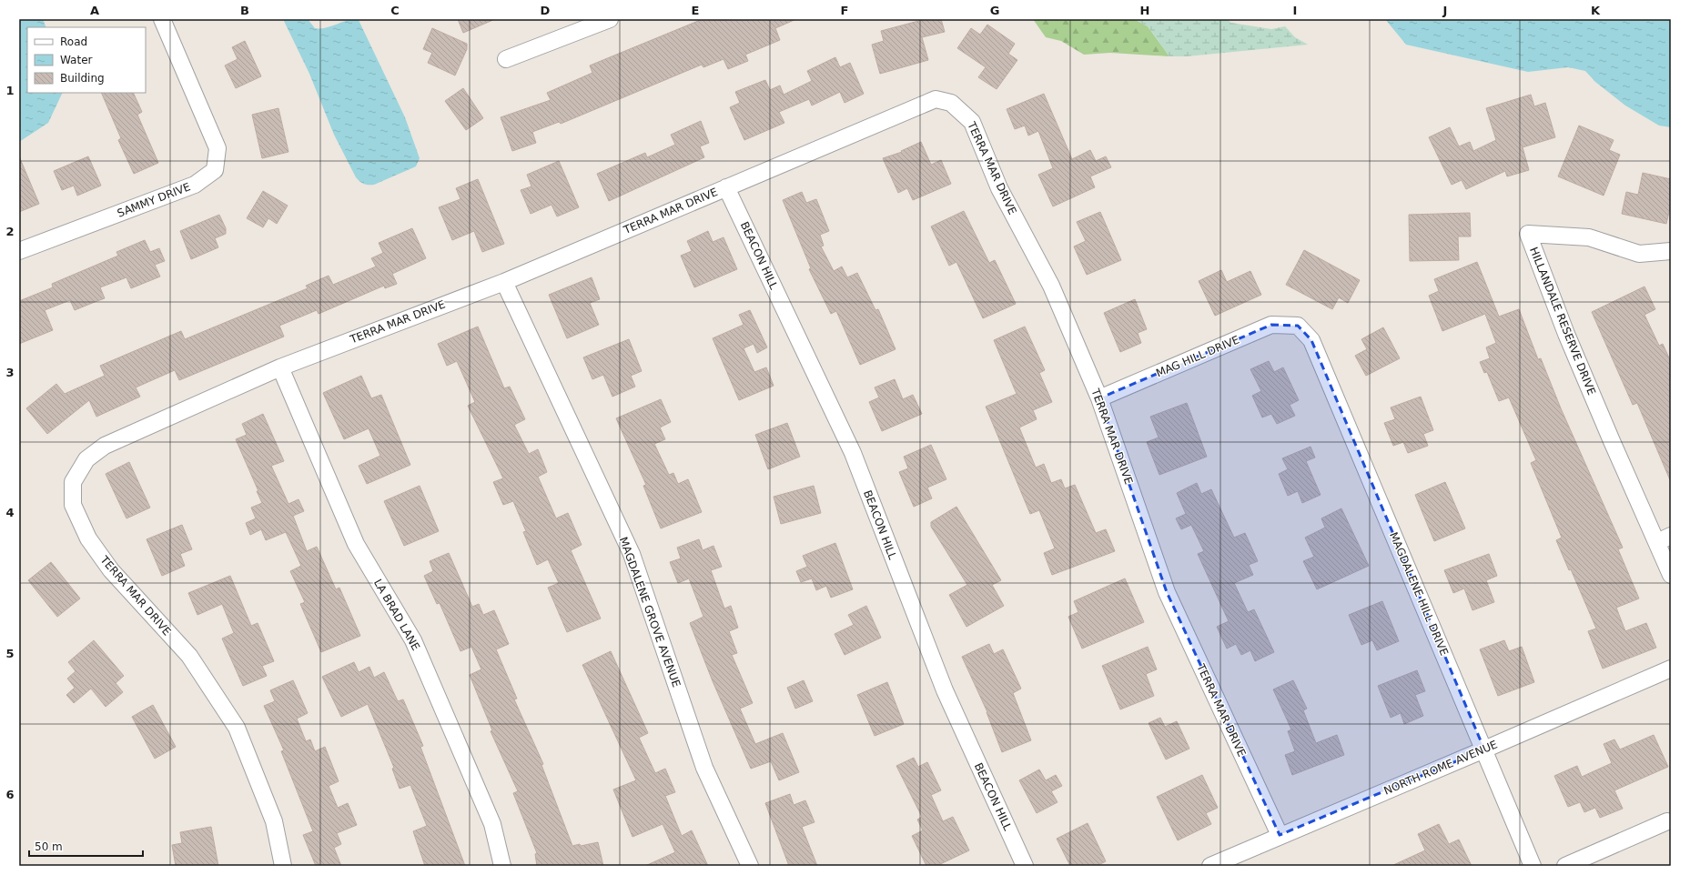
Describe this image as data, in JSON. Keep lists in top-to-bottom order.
{
  "streets": {
    "street": [
      "TERRA MAR DRIVE",
      "SAMMY DRIVE",
      "BEACON HILL",
      "HILLANDALE RESERVE DRIVE",
      "MAG HILL DRIVE",
      "MAGDALENE HILL DRIVE",
      "MAGDALENE GROVE AVENUE",
      "LA BRAD LANE",
      "NORTH ROME AVENUE"
    ]
  },
  "crossings": [
    ["TERRA MAR DRIVE", "BEACON HILL"],
    ["TERRA MAR DRIVE", "MAG HILL DRIVE"],
    ["TERRA MAR DRIVE", "MAGDALENE GROVE AVENUE"],
    ["TERRA MAR DRIVE", "LA BRAD LANE"],
    ["TERRA MAR DRIVE", "NORTH ROME AVENUE"],
    ["MAG HILL DRIVE", "MAGDALENE HILL DRIVE"],
    ["MAGDALENE HILL DRIVE", "NORTH ROME AVENUE"]
  ],
  "legend": ["Road", "Water", "Building"],
  "scale_bar": "50 m",
  "grid": {
    "columns": [
      "A",
      "B",
      "C",
      "D",
      "E",
      "F",
      "G",
      "H",
      "I",
      "J",
      "K"
    ],
    "rows": [
      "1",
      "2",
      "3",
      "4",
      "5",
      "6"
    ]
  }
}
